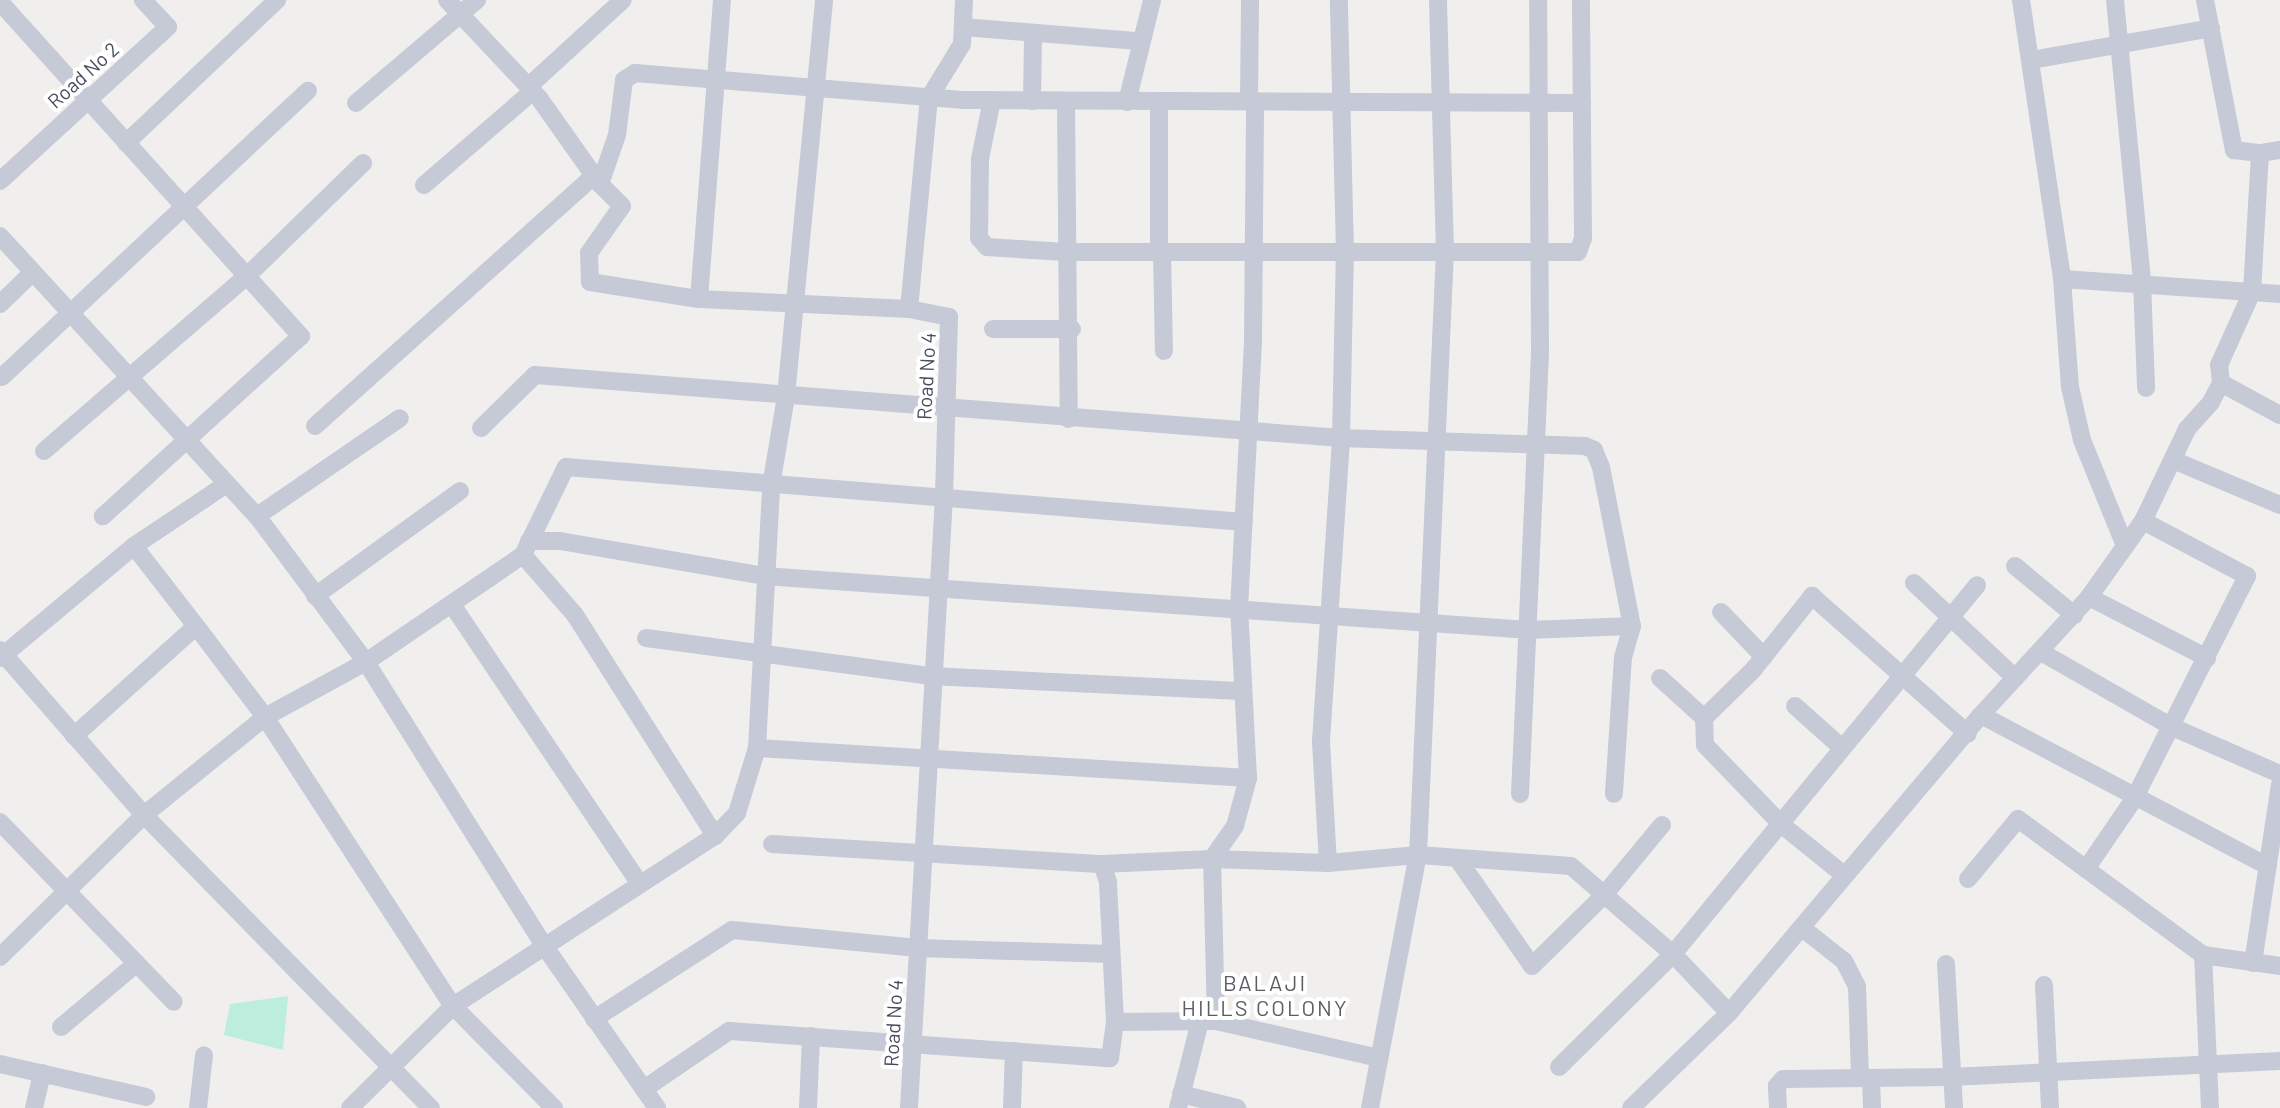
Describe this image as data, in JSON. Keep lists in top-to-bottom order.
{
  "streets": {
    "street": ["Road No 2", "Road No 4"]
  },
  "districts": ["BALAJI HILLS COLONY"]
}
